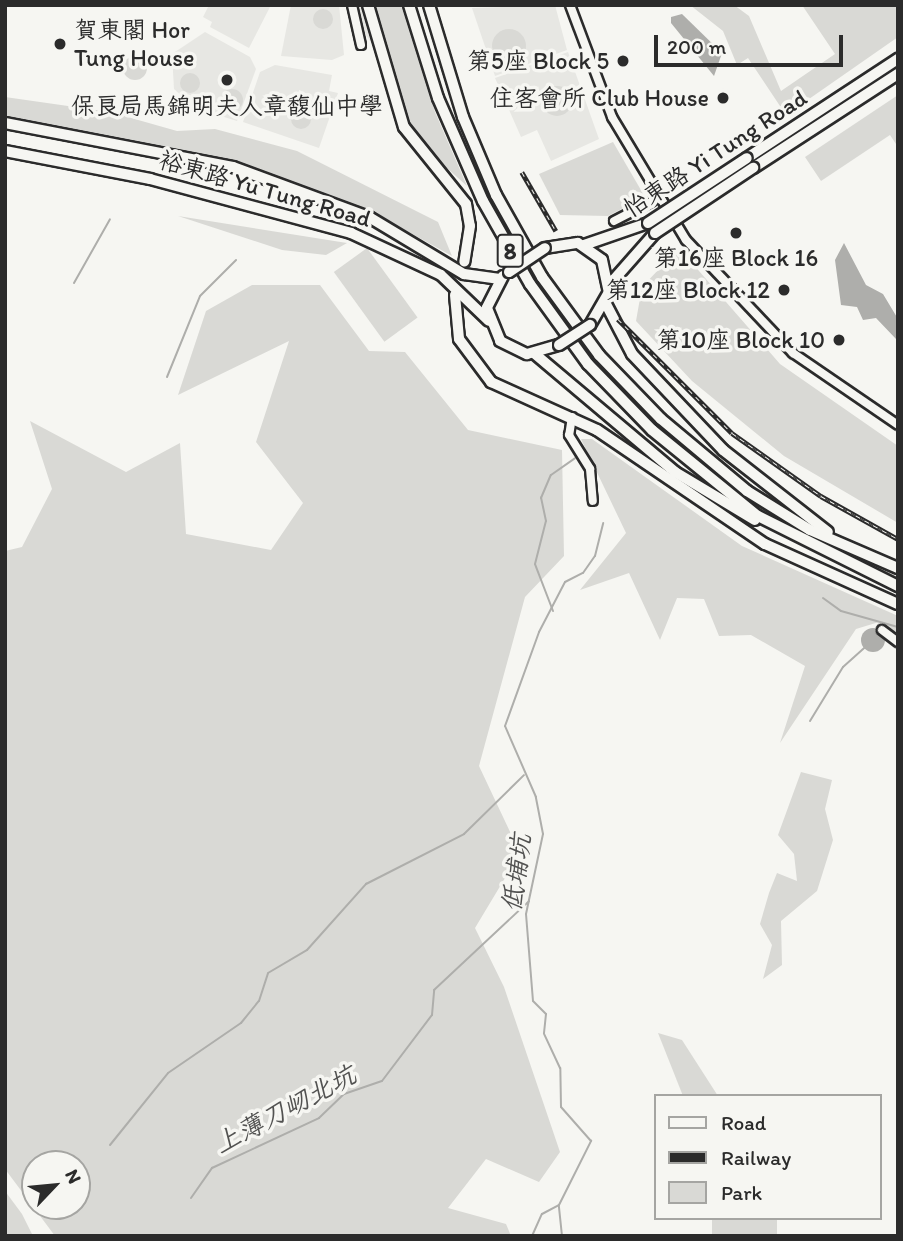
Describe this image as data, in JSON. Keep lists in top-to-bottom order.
{
  "streets": {
    "highway": ["8"],
    "main road": ["怡東路 Yi Tung Road", "裕東路 Yu Tung Road"]
  },
  "crossings": [
    ["怡東路 Yi Tung Road", "裕東路 Yu Tung Road"]
  ],
  "water": ["低埔坑", "上薄刀屻北坑"],
  "places": [
    "賀東閣 Hor Tung House",
    "第5座 Block 5",
    "保良局馬錦明夫人章馥仙中學",
    "住客會所 Club House",
    "第16座 Block 16",
    "第12座 Block 12",
    "第10座 Block 10"
  ],
  "legend": ["Road", "Railway", "Park"],
  "scale_bar": "200 m",
  "north": "top right"
}
